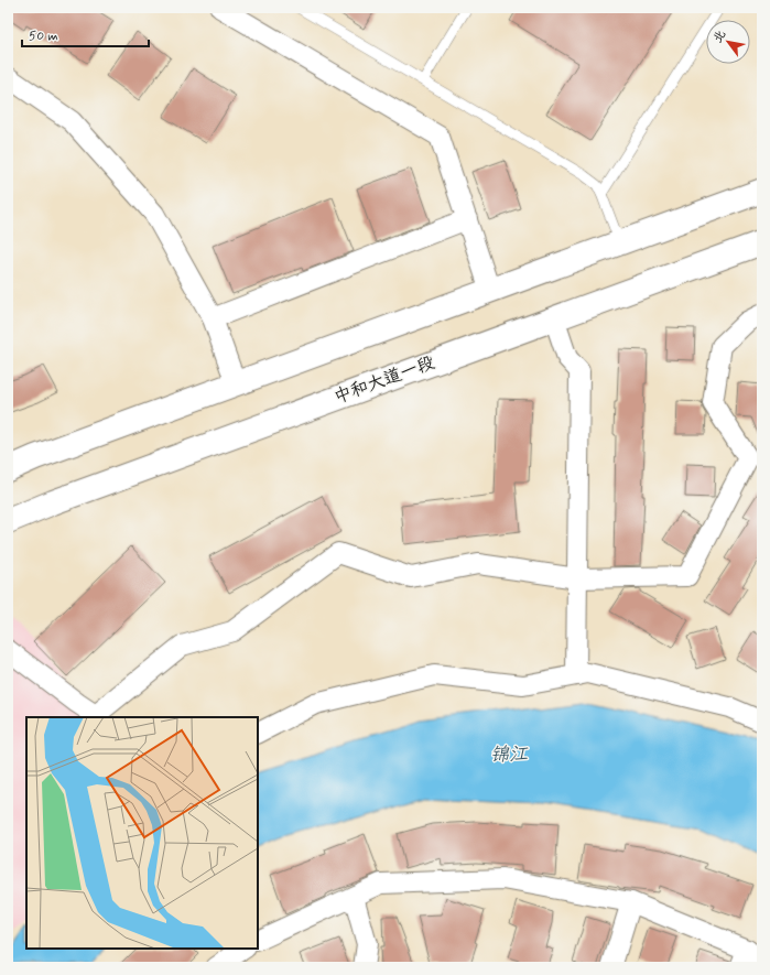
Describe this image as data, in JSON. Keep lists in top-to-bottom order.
{
  "streets": {
    "main road": ["中和大道一段"]
  },
  "water": ["锦江"],
  "scale_bar": "50 m",
  "north": "top left"
}
